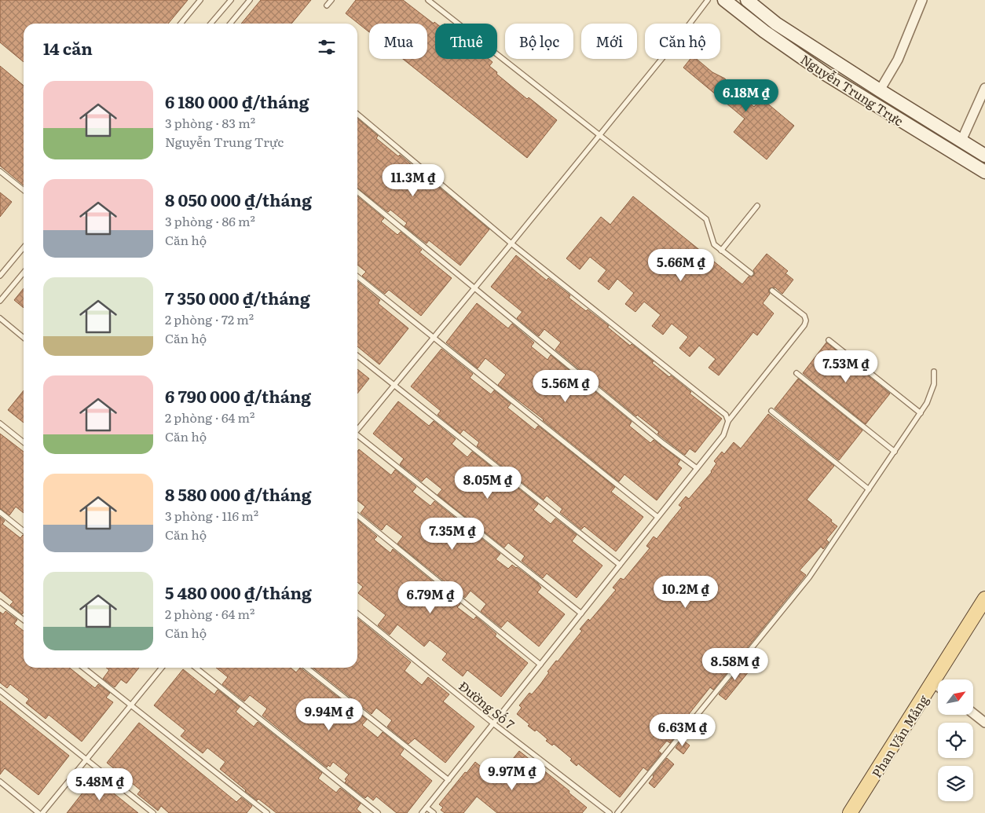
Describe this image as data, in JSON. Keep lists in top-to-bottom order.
{
  "streets": {
    "main road": ["Nguyễn Trung Trực", "Phan Văn Mảng"],
    "lane": ["Đường Số 7"]
  },
  "north": "top right",
  "page": {
    "chip": [
      "Mua",
      "Thuê",
      "Bộ lọc",
      "Mới",
      "Căn hộ"
    ],
    "heading": "14 căn",
    "list": [
      {
        "name": "6 180 000 ₫/tháng",
        "note": "3 phòng · 83 m² · Nguyễn Trung Trực"
      },
      {
        "name": "8 050 000 ₫/tháng",
        "note": "3 phòng · 86 m² · Căn hộ"
      },
      {
        "name": "7 350 000 ₫/tháng",
        "note": "2 phòng · 72 m² · Căn hộ"
      },
      {
        "name": "6 790 000 ₫/tháng",
        "note": "2 phòng · 64 m² · Căn hộ"
      },
      {
        "name": "8 580 000 ₫/tháng",
        "note": "3 phòng · 116 m² · Căn hộ"
      },
      {
        "name": "5 480 000 ₫/tháng",
        "note": "2 phòng · 64 m² · Căn hộ"
      }
    ],
    "price": [
      "6.18M ₫",
      "11.3M ₫",
      "5.66M ₫",
      "7.53M ₫",
      "5.56M ₫",
      "8.05M ₫",
      "7.35M ₫",
      "10.2M ₫",
      "6.79M ₫",
      "8.58M ₫",
      "9.94M ₫",
      "6.63M ₫",
      "9.97M ₫",
      "5.48M ₫"
    ]
  }
}
